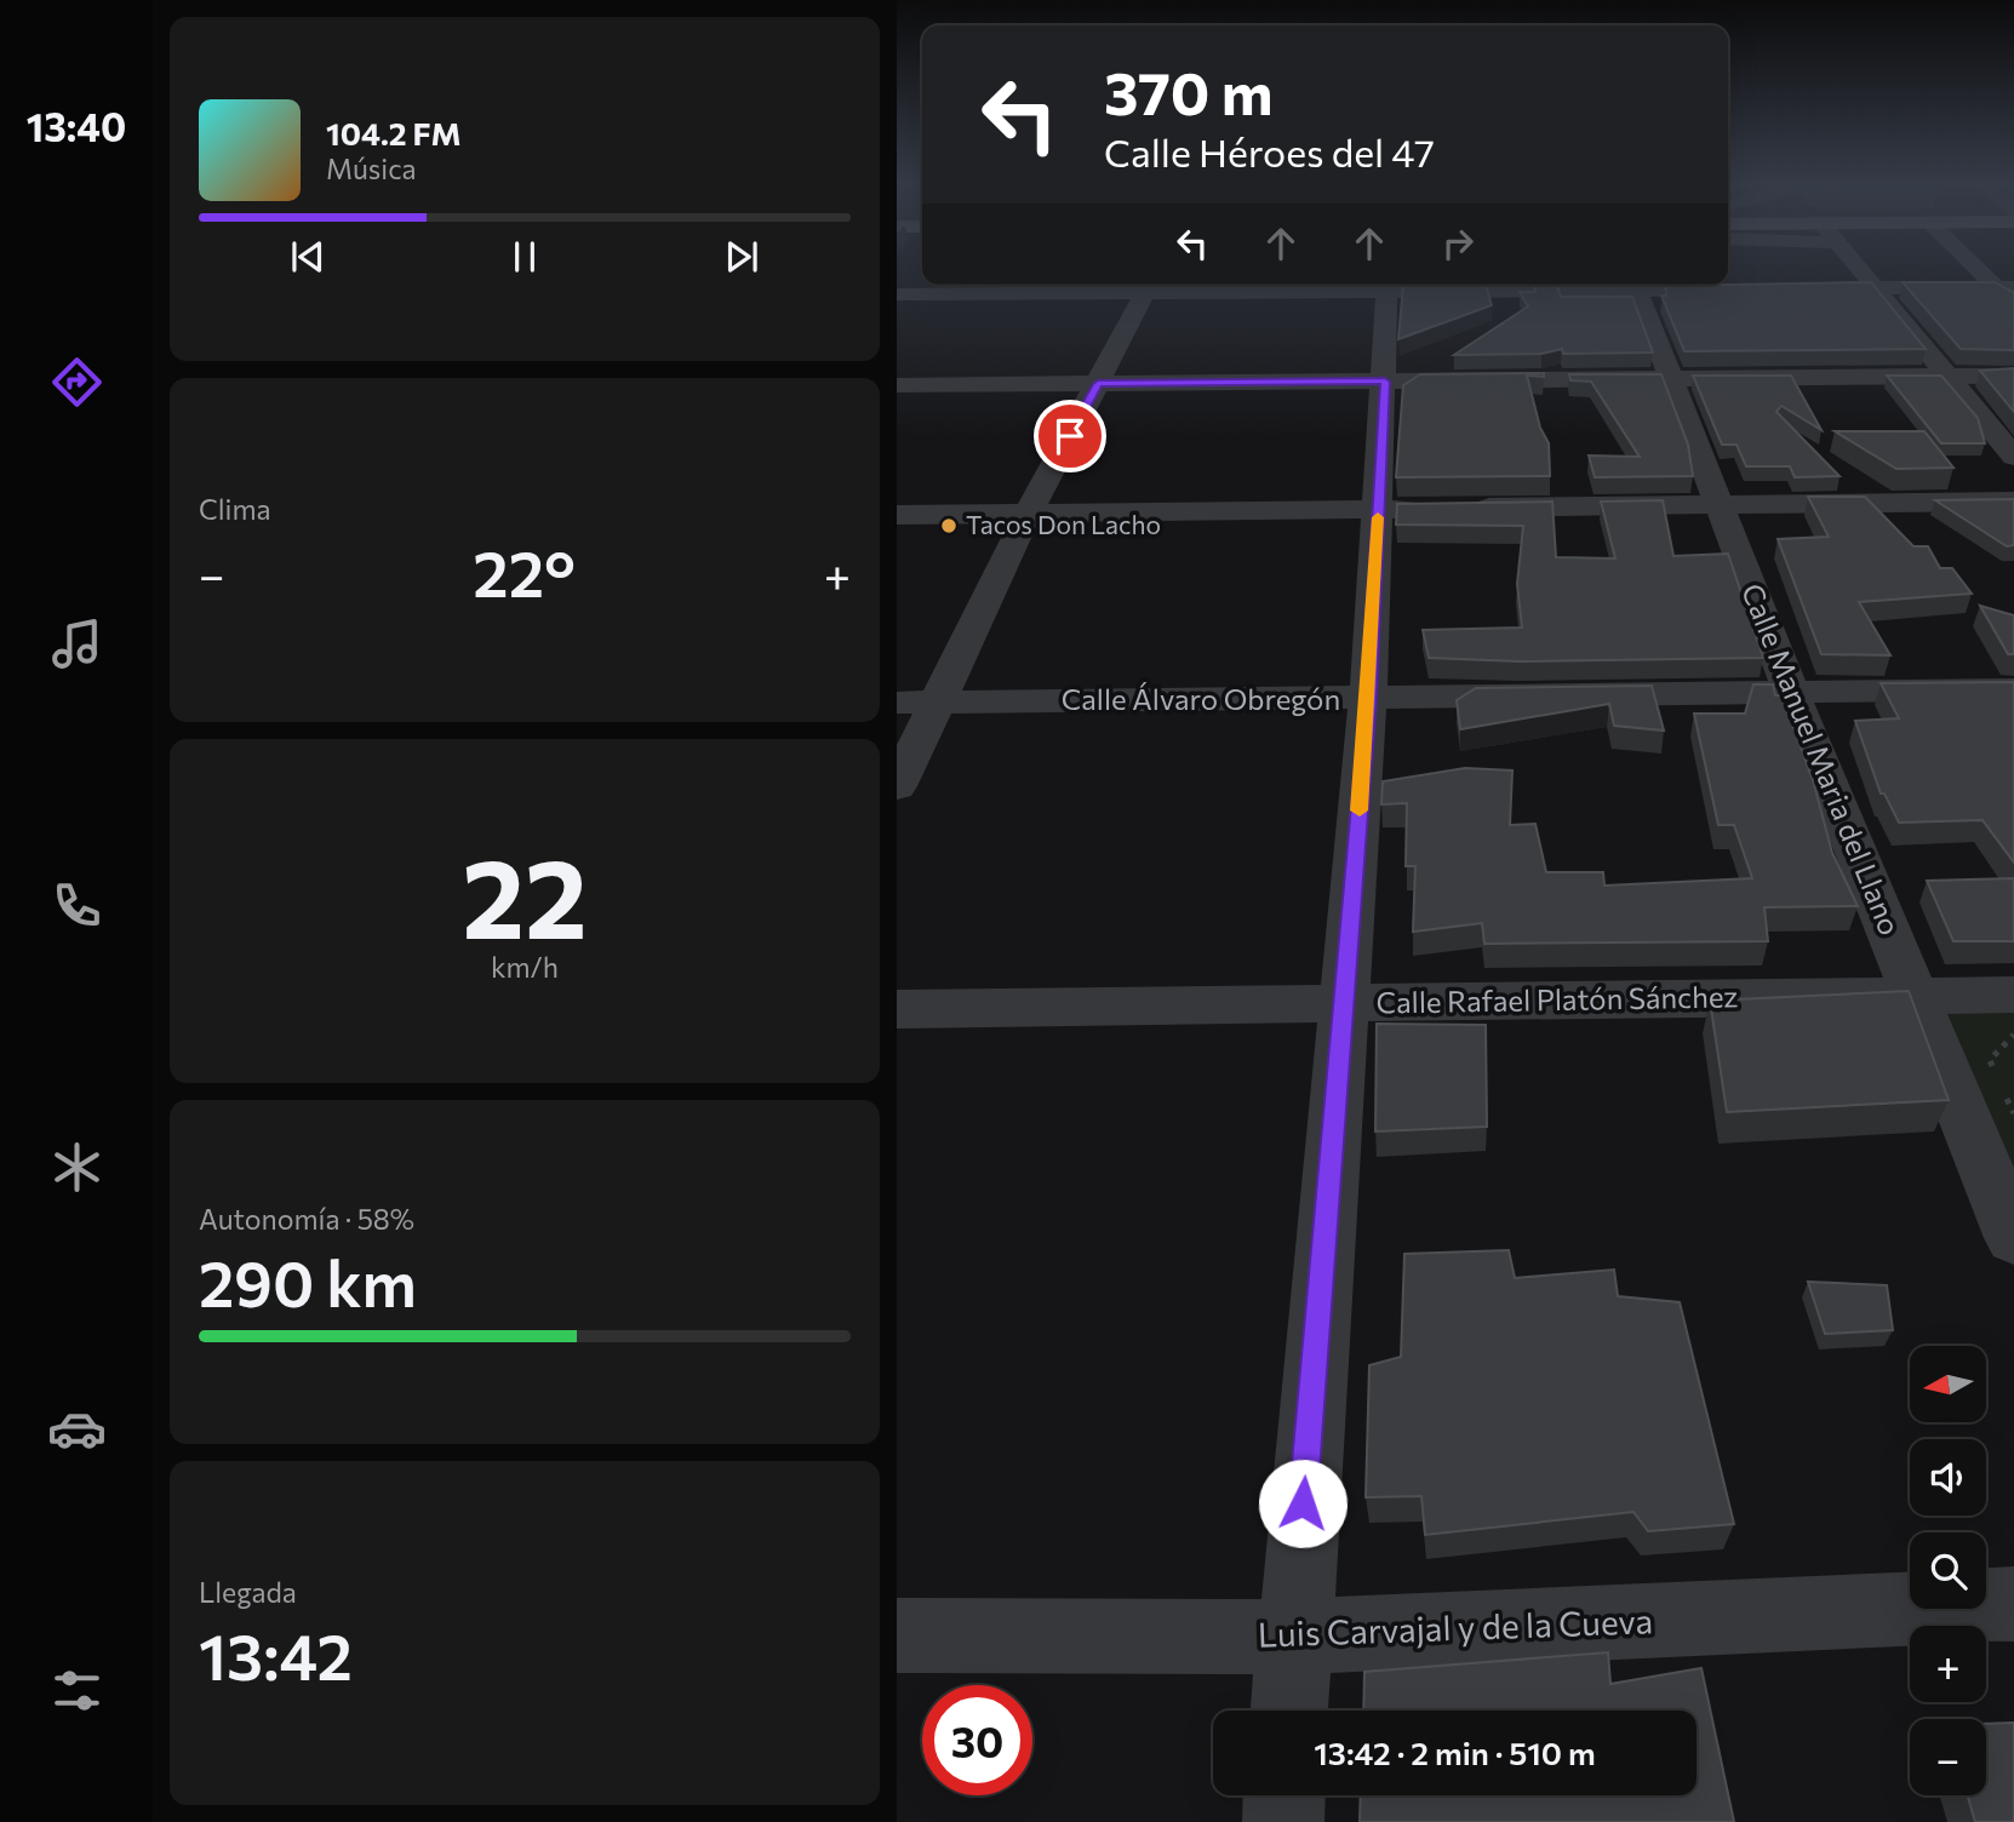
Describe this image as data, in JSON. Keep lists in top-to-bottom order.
{
  "streets": {
    "street": [
      "Calle Álvaro Obregón",
      "Calle Manuel Maria del Llano",
      "Calle Rafael Platón Sánchez",
      "Luis Carvajal y de la Cueva"
    ]
  },
  "crossings": [
    ["Calle Álvaro Obregón", "Calle Manuel Maria del Llano"],
    ["Calle Manuel Maria del Llano", "Calle Rafael Platón Sánchez"]
  ],
  "places": ["Tacos Don Lacho"],
  "north": "left",
  "page": {
    "tabs": "13:40",
    "turn": ["370 m", "Calle Héroes del 47"],
    "song": ["104.2 FM", "Música"],
    "tile": [
      "Clima",
      ["22", "km/h"],
      ["Autonomía · 58%", "290 km"],
      ["Llegada", "13:42"]
    ],
    "heat": ["−", "22°", "+"],
    "map_buttons": ["+", "−"],
    "limit": "30",
    "trip": "13:42 · 2 min · 510 m"
  }
}
